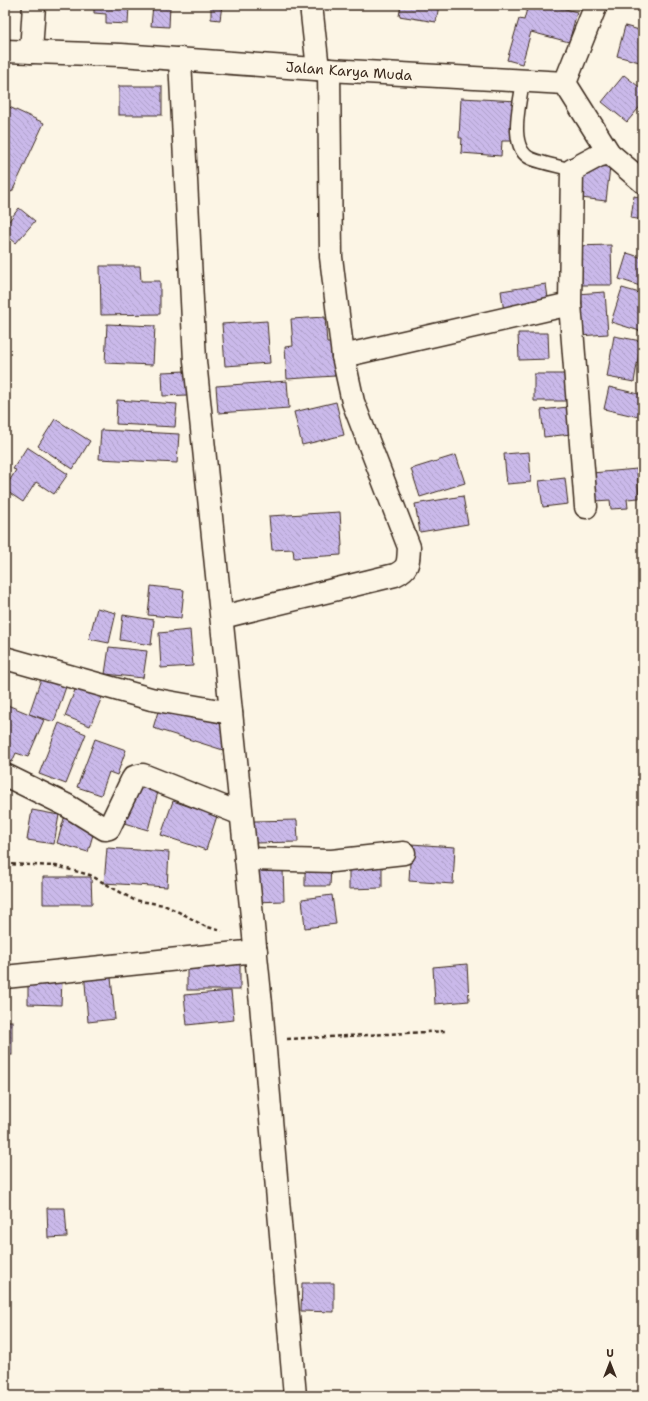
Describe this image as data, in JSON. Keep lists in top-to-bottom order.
{
  "streets": {
    "street": ["Jalan Karya Muda"]
  },
  "north": "top"
}
